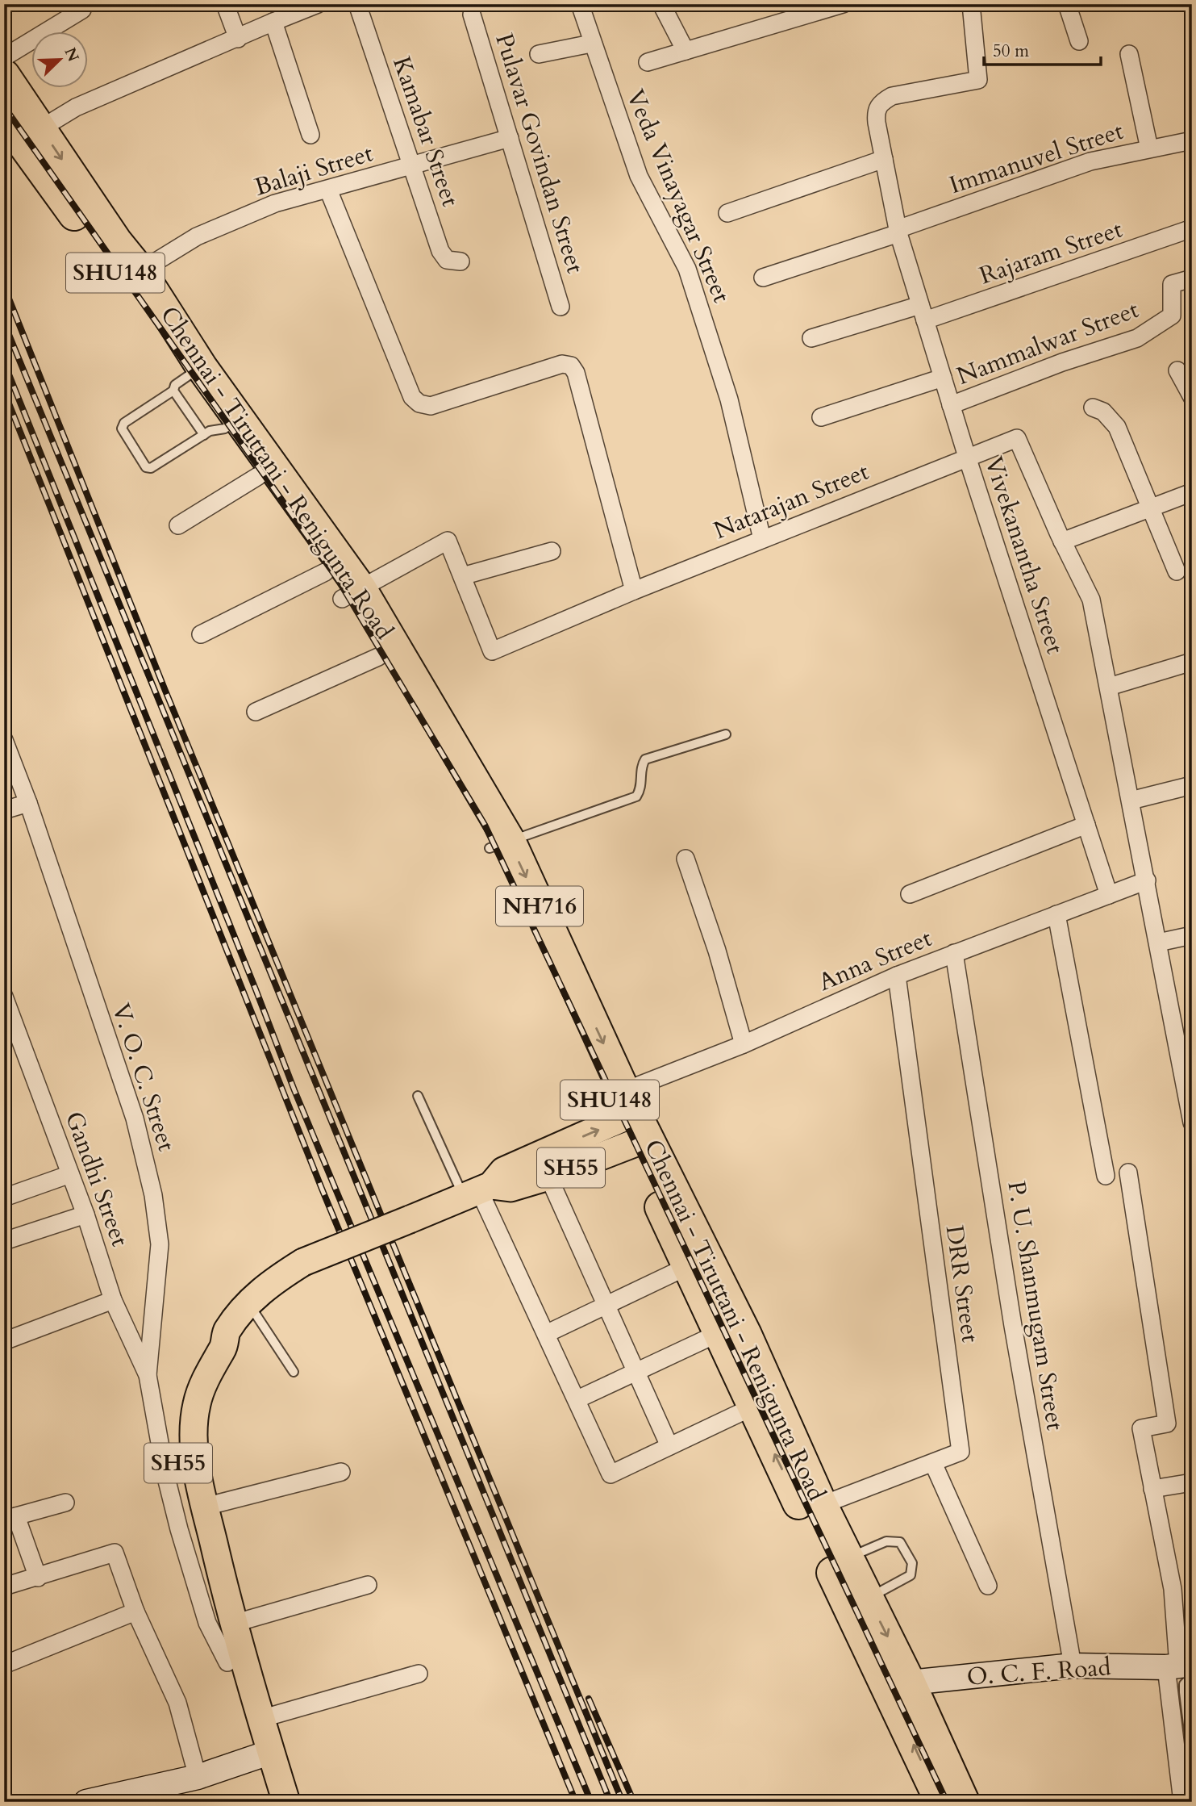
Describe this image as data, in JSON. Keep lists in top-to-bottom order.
{
  "streets": {
    "highway": ["SHU148", "Chennai - Tiruttani - Renigunta Road", "NH716"],
    "main road": ["SH55"],
    "street": [
      "Kamabar Street",
      "Pulavar Govindan Street",
      "Immanuvel Street",
      "Balaji Street",
      "Veda Vinayagar Street",
      "Rajaram Street",
      "Nammalwar Street",
      "Natarajan Street",
      "Vivekanantha Street",
      "Anna Street",
      "V. O. C. Street",
      "Gandhi Street",
      "DRR Street",
      "P. U. Shanmugam Street",
      "O. C. F. Road"
    ]
  },
  "crossings": [
    ["Kamabar Street", "Balaji Street"],
    ["Pulavar Govindan Street", "Balaji Street"],
    ["Immanuvel Street", "Vivekanantha Street"],
    ["Balaji Street", "Chennai - Tiruttani - Renigunta Road"],
    ["Veda Vinayagar Street", "Natarajan Street"],
    ["Rajaram Street", "Vivekanantha Street"],
    ["Nammalwar Street", "Vivekanantha Street"],
    ["Chennai - Tiruttani - Renigunta Road", "Anna Street"],
    ["Chennai - Tiruttani - Renigunta Road", "SH55"],
    ["Chennai - Tiruttani - Renigunta Road", "DRR Street"],
    ["Chennai - Tiruttani - Renigunta Road", "O. C. F. Road"],
    ["Natarajan Street", "Vivekanantha Street"],
    ["Vivekanantha Street", "Anna Street"],
    ["Anna Street", "SH55"],
    ["Anna Street", "DRR Street"],
    ["Anna Street", "P. U. Shanmugam Street"],
    ["V. O. C. Street", "Gandhi Street"],
    ["P. U. Shanmugam Street", "O. C. F. Road"]
  ],
  "scale_bar": "50 m",
  "north": "top right"
}
